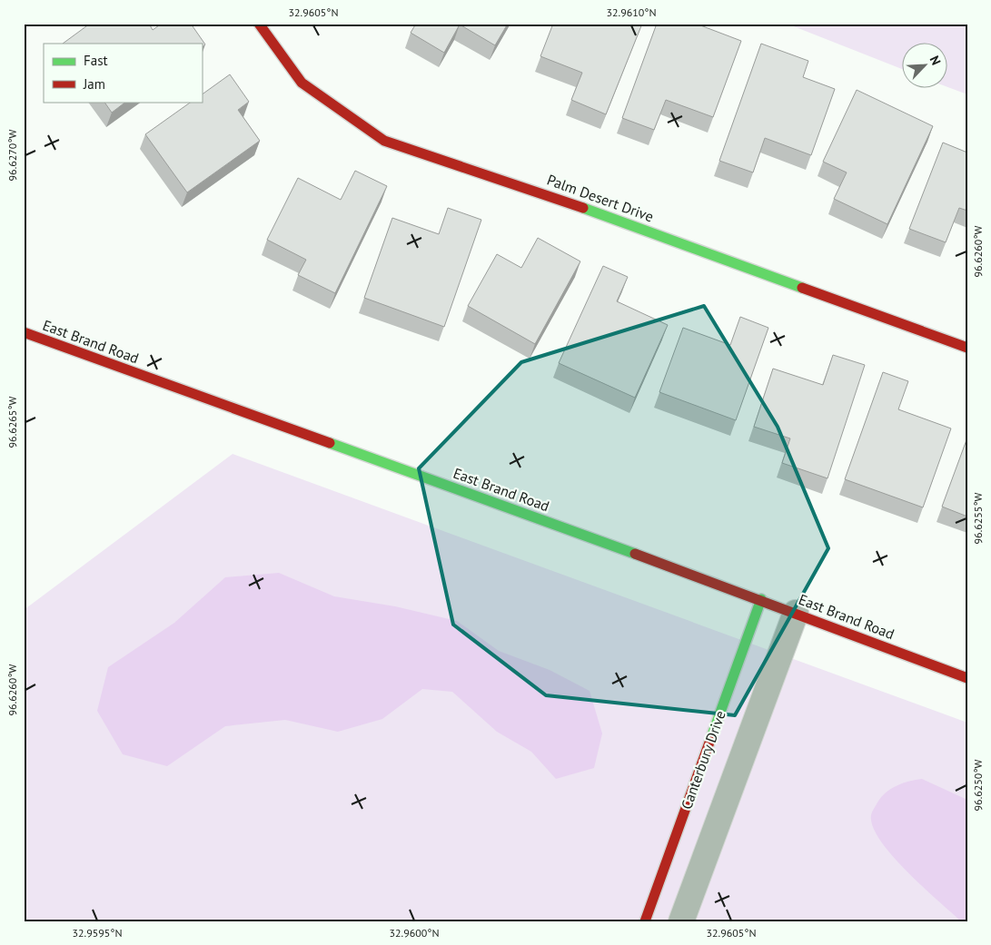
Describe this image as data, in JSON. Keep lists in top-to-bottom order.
{
  "streets": {
    "street": ["Palm Desert Drive", "East Brand Road", "Canterbury Drive"]
  },
  "crossings": [
    ["East Brand Road", "Canterbury Drive"]
  ],
  "legend": ["Fast", "Jam"],
  "north": "top right",
  "coordinates": [
    "32.9605°N",
    "32.9610°N",
    "96.6270°W",
    "96.6260°W",
    "96.6265°W",
    "96.6255°W",
    "96.6250°W",
    "32.9595°N",
    "32.9600°N"
  ]
}
